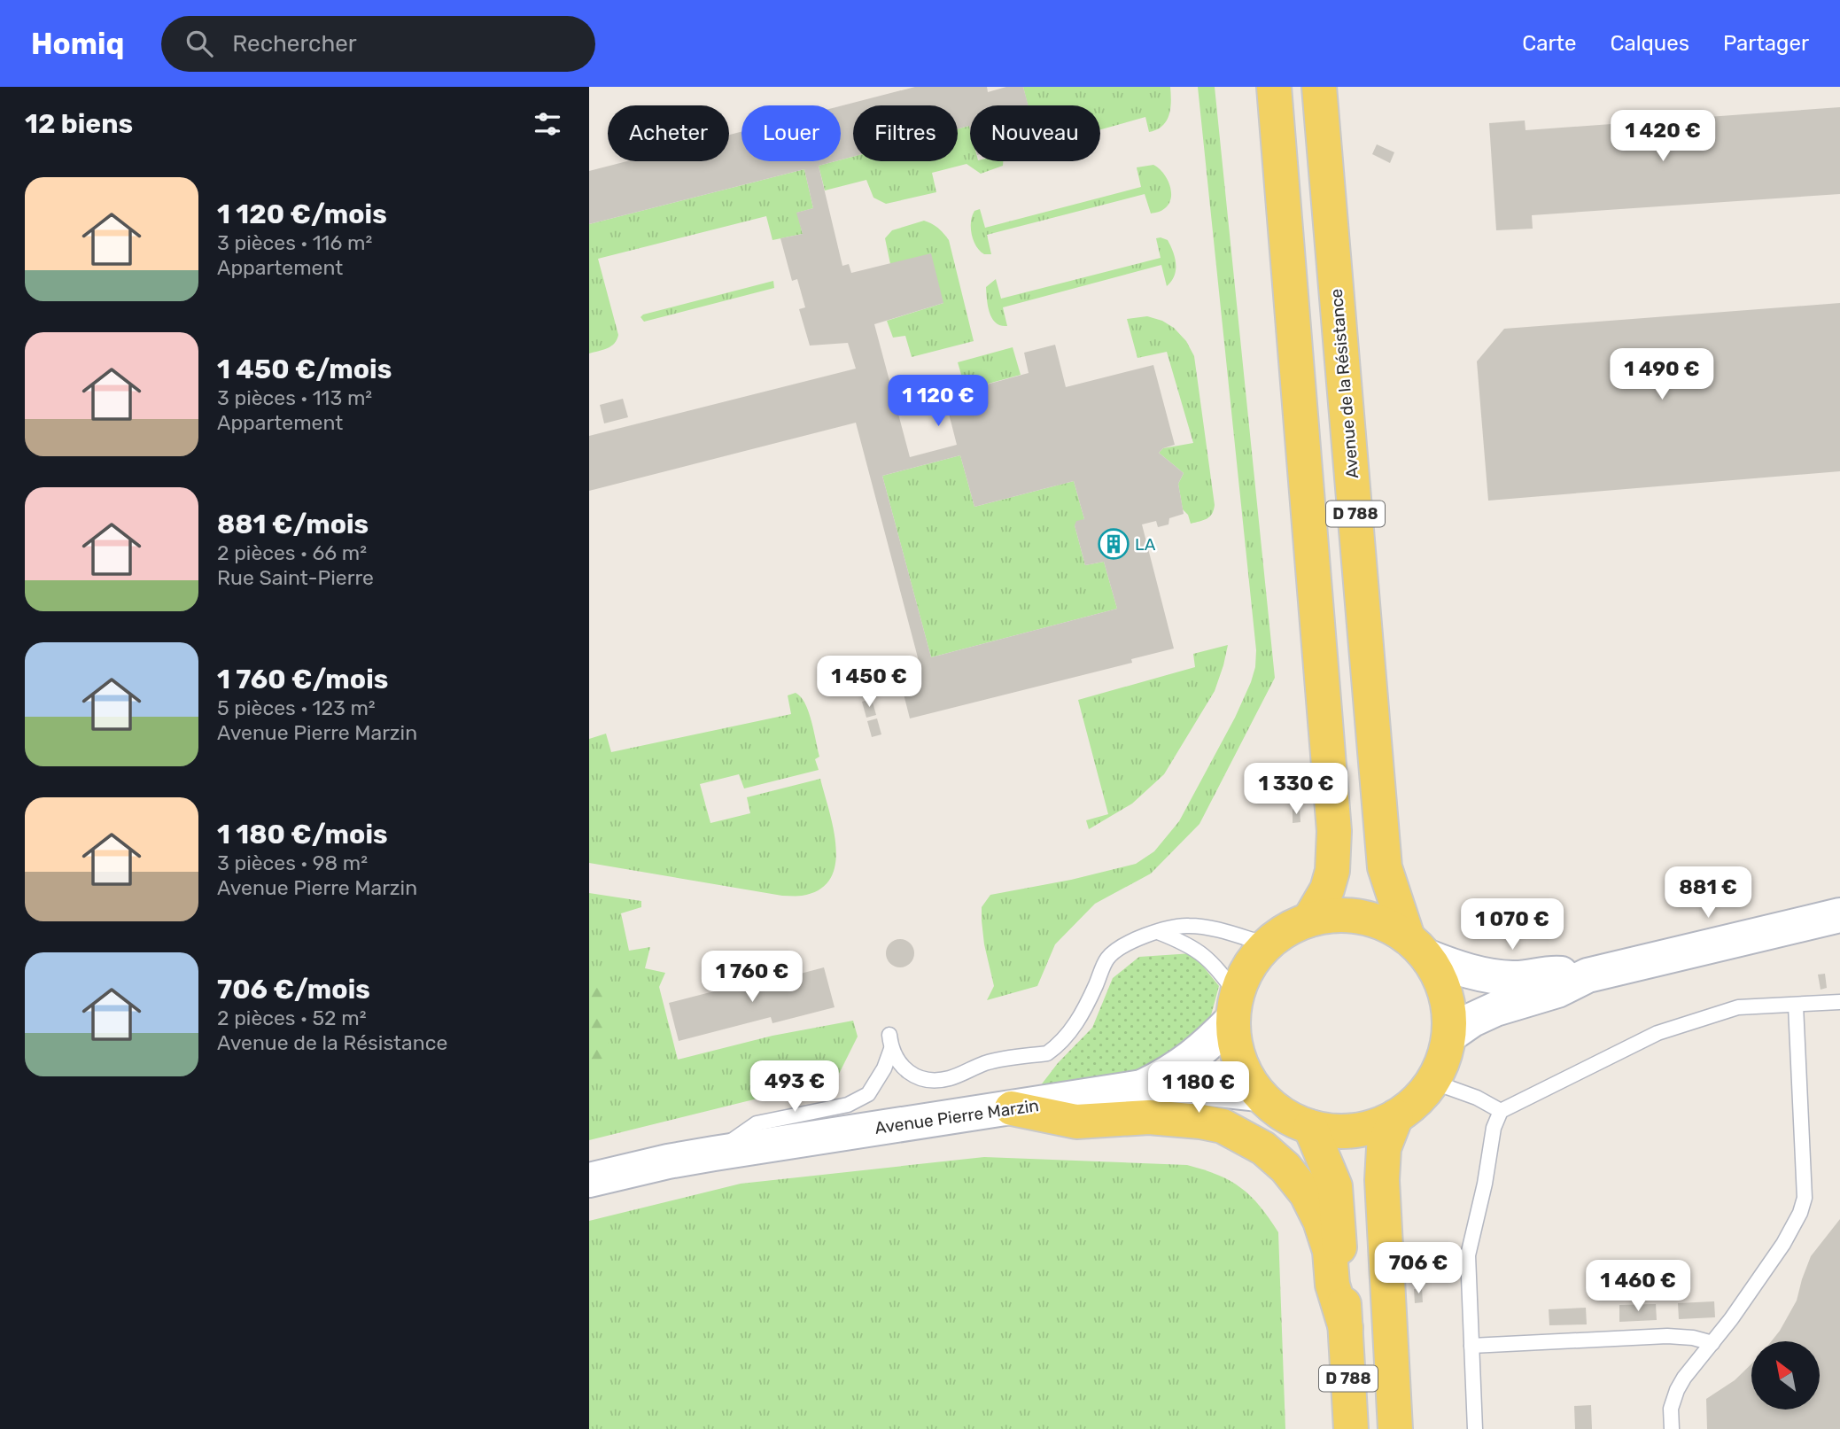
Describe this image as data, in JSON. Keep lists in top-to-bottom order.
{
  "streets": {
    "main road": ["Avenue de la Résistance", "D 788", "Avenue Pierre Marzin"]
  },
  "crossings": [
    ["Avenue de la Résistance", "D 788"],
    ["Avenue de la Résistance", "Avenue Pierre Marzin"],
    ["D 788", "Avenue Pierre Marzin"]
  ],
  "places": {
    "building": ["LA"]
  },
  "north": "top left",
  "page": {
    "header": "Homiq",
    "search": "Rechercher",
    "nav": ["Carte", "Calques", "Partager"],
    "heading": "12 biens",
    "chip": [
      "Acheter",
      "Louer",
      "Filtres",
      "Nouveau"
    ],
    "price": [
      "1 420 €",
      "1 490 €",
      "1 120 €",
      "1 450 €",
      "1 330 €",
      "881 €",
      "1 070 €",
      "1 760 €",
      "493 €",
      "1 180 €",
      "706 €",
      "1 460 €"
    ],
    "list": [
      {
        "name": "1 120 €/mois",
        "note": "3 pièces · 116 m² · Appartement"
      },
      {
        "name": "1 450 €/mois",
        "note": "3 pièces · 113 m² · Appartement"
      },
      {
        "name": "881 €/mois",
        "note": "2 pièces · 66 m² · Rue Saint-Pierre"
      },
      {
        "name": "1 760 €/mois",
        "note": "5 pièces · 123 m² · Avenue Pierre Marzin"
      },
      {
        "name": "1 180 €/mois",
        "note": "3 pièces · 98 m² · Avenue Pierre Marzin"
      },
      {
        "name": "706 €/mois",
        "note": "2 pièces · 52 m² · Avenue de la Résistance"
      }
    ]
  }
}
